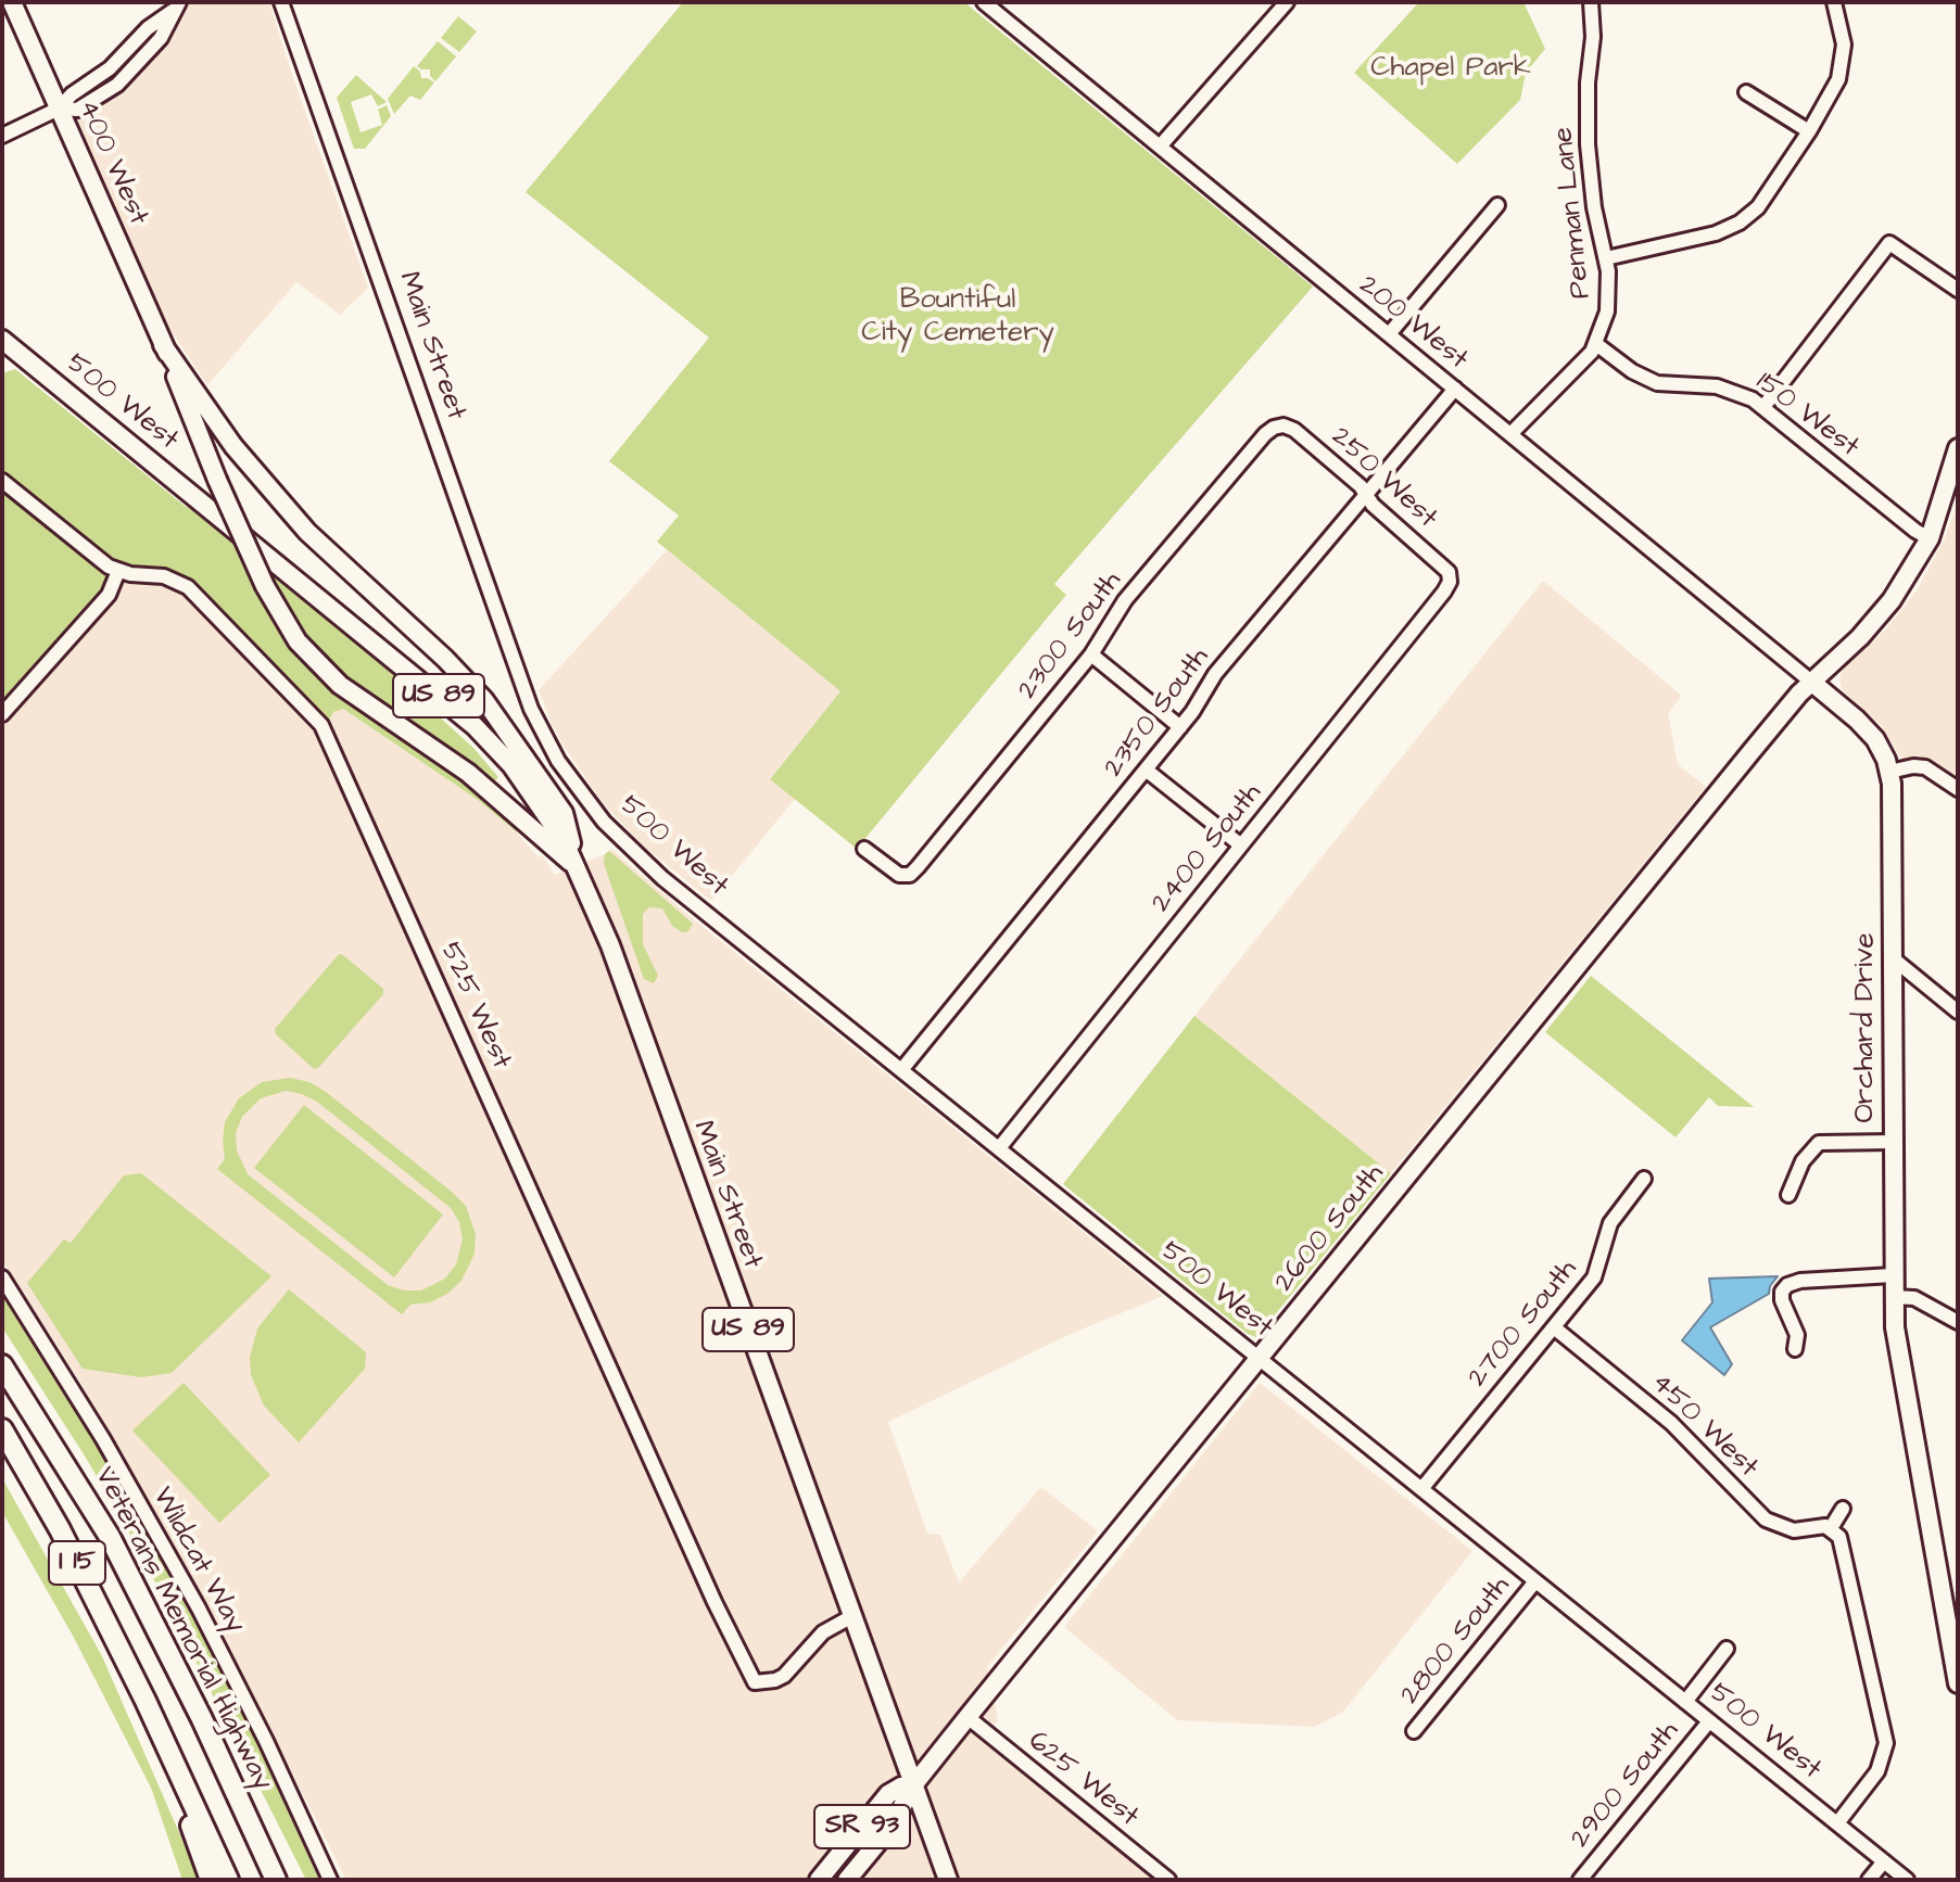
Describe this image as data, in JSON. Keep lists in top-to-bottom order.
{
  "streets": {
    "highway": ["I 15", "Veterans Memorial Highway"],
    "main road": [
      "400 West",
      "Main Street",
      "500 West",
      "US 89",
      "Orchard Drive",
      "2600 South",
      "SR 93"
    ],
    "street": [
      "Penman Lane",
      "200 West",
      "150 West",
      "250 West",
      "2300 South",
      "2350 South",
      "2400 South",
      "525 West",
      "2700 South",
      "450 West",
      "Wildcat Way",
      "2800 South",
      "625 West",
      "2900 South"
    ]
  },
  "crossings": [
    ["Penman Lane", "200 West"],
    ["Penman Lane", "150 West"],
    ["200 West", "2350 South"],
    ["200 West", "Orchard Drive"],
    ["200 West", "2600 South"],
    ["Main Street", "500 West"],
    ["Main Street", "US 89"],
    ["Main Street", "525 West"],
    ["Main Street", "2600 South"],
    ["Main Street", "SR 93"],
    ["500 West", "2350 South"],
    ["500 West", "2400 South"],
    ["500 West", "2600 South"],
    ["500 West", "2700 South"],
    ["500 West", "2800 South"],
    ["500 West", "2900 South"],
    ["250 West", "2300 South"],
    ["250 West", "2350 South"],
    ["250 West", "2400 South"],
    ["US 89", "2600 South"],
    ["US 89", "SR 93"],
    ["Orchard Drive", "2600 South"],
    ["2600 South", "625 West"],
    ["2600 South", "SR 93"],
    ["2700 South", "450 West"]
  ],
  "parks": ["Chapel Park", "Bountiful City Cemetery"]
}
